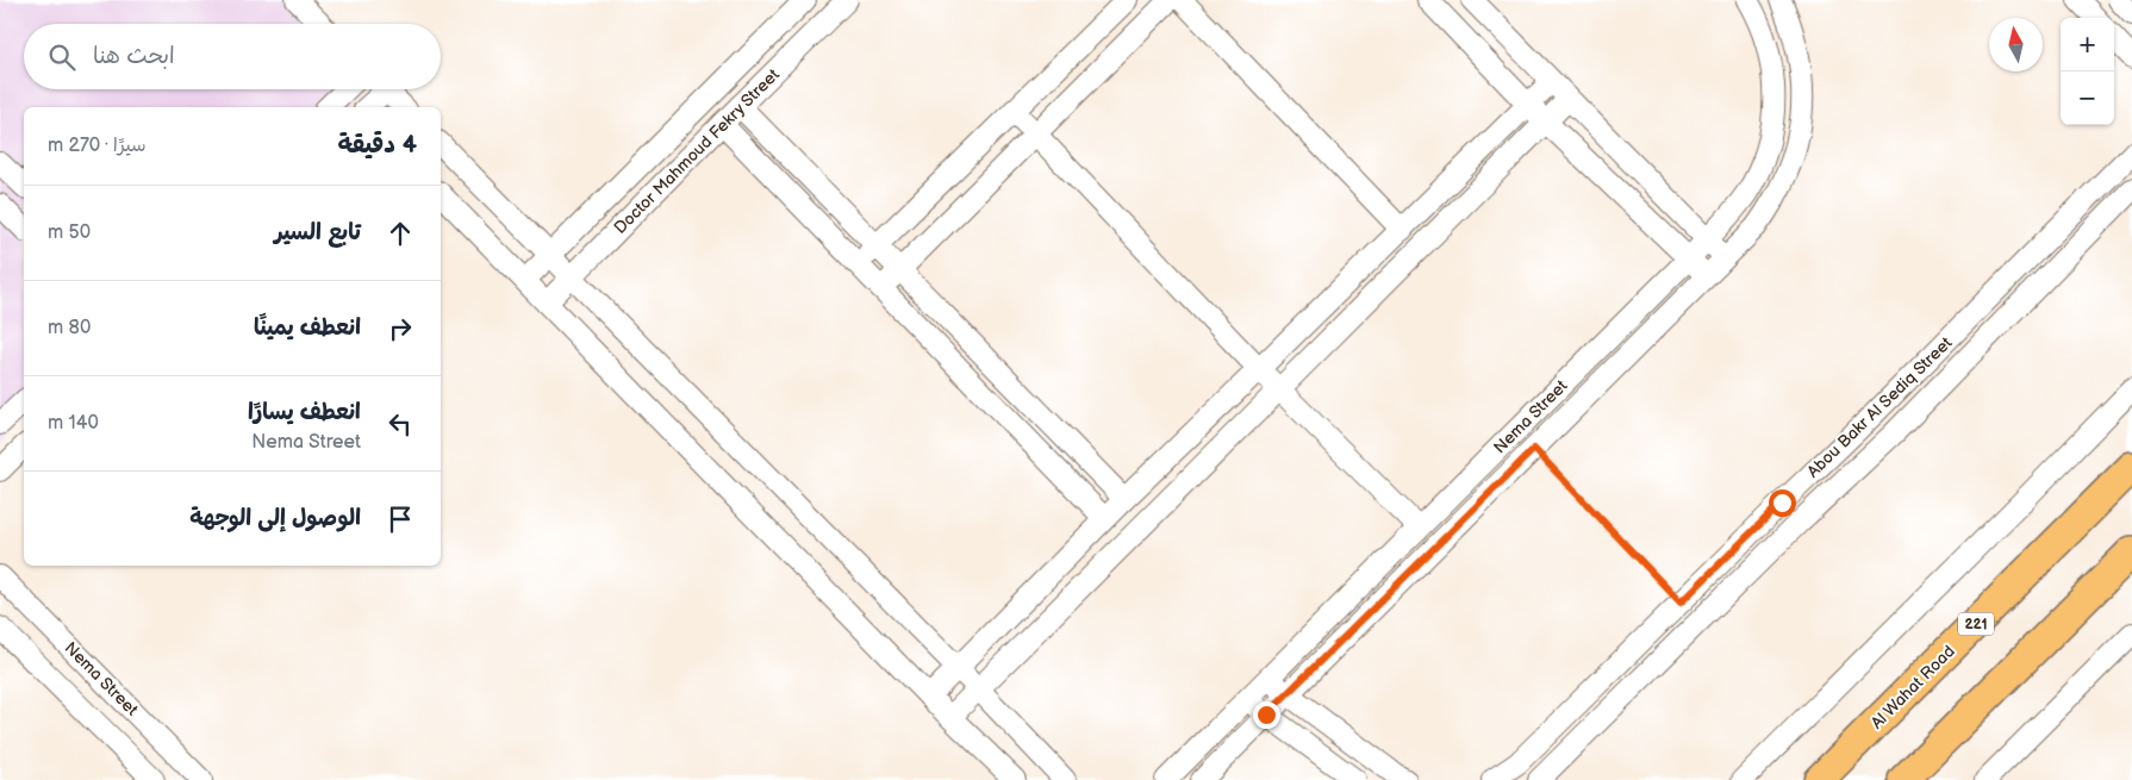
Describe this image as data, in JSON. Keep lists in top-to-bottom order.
{
  "streets": {
    "highway": ["221", "Al Wahat Road"],
    "street": ["Doctor Mahmoud Fekry Street", "Abou Bakr Al Sediq Street", "Nema Street"]
  },
  "north": "top",
  "page": {
    "map_buttons": ["+", "−"],
    "search": "ابحث هنا",
    "heading": ["4 دقيقة", "سيرًا · 270 m"],
    "list": [
      ["تابع السير", "50 m"],
      ["انعطف يمينًا", "80 m"],
      ["انعطف يسارًا", "Nema Street", "140 m"],
      "الوصول إلى الوجهة"
    ]
  }
}
